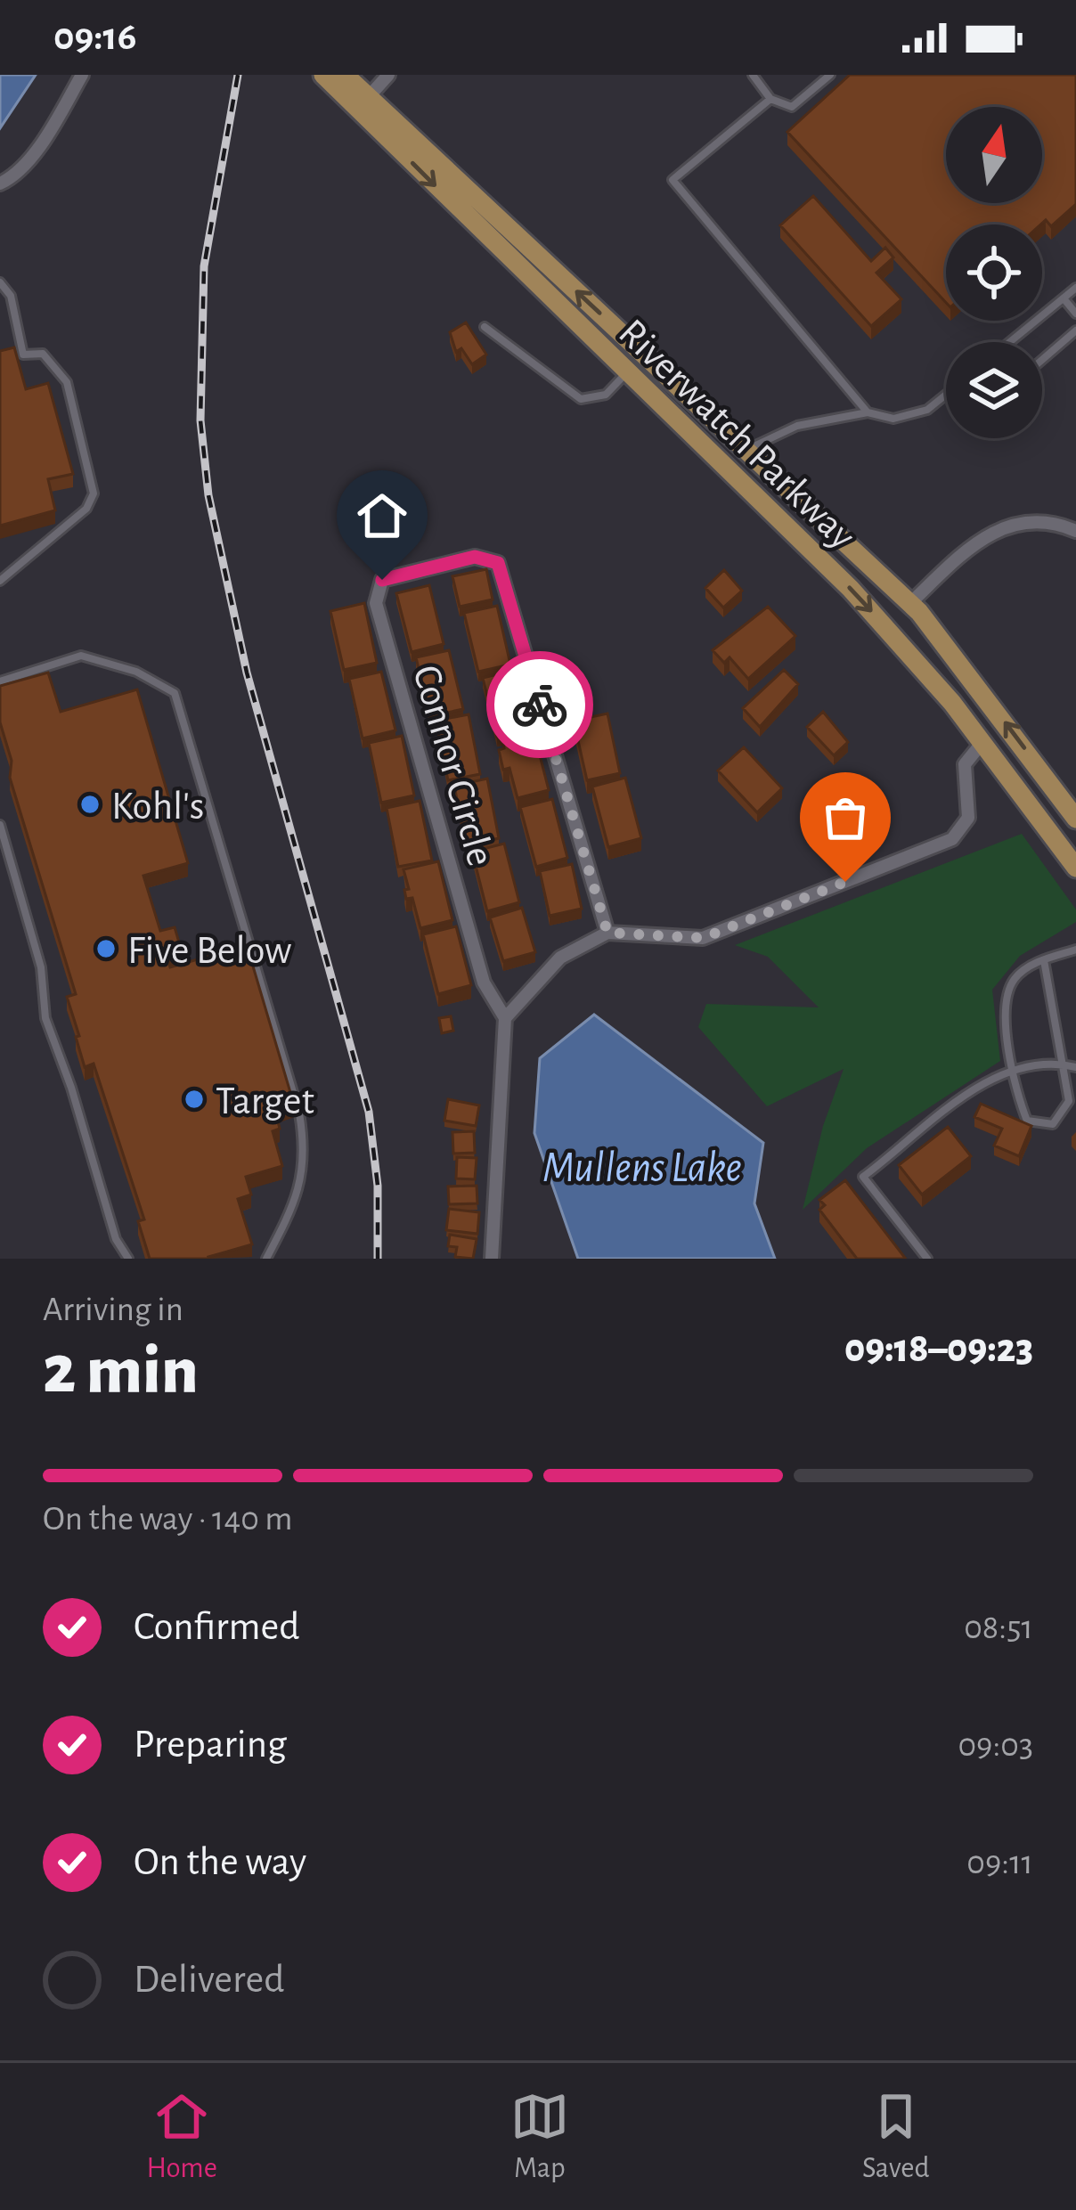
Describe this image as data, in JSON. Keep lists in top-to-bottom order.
{
  "streets": {
    "main road": ["Riverwatch Parkway"],
    "street": ["Connor Circle"]
  },
  "water": ["Mullens Lake"],
  "places": ["Kohl's", "Five Below", "Target"],
  "north": "top",
  "page": {
    "status": "09:16",
    "heading": ["2 min", "Arriving in", "09:18–09:23"],
    "bar": "On the way · 140 m",
    "list": [
      ["Confirmed", "08:51"],
      ["Preparing", "09:03"],
      ["On the way", "09:11"],
      "Delivered"
    ],
    "tabs": ["Home", "Map", "Saved"]
  }
}
